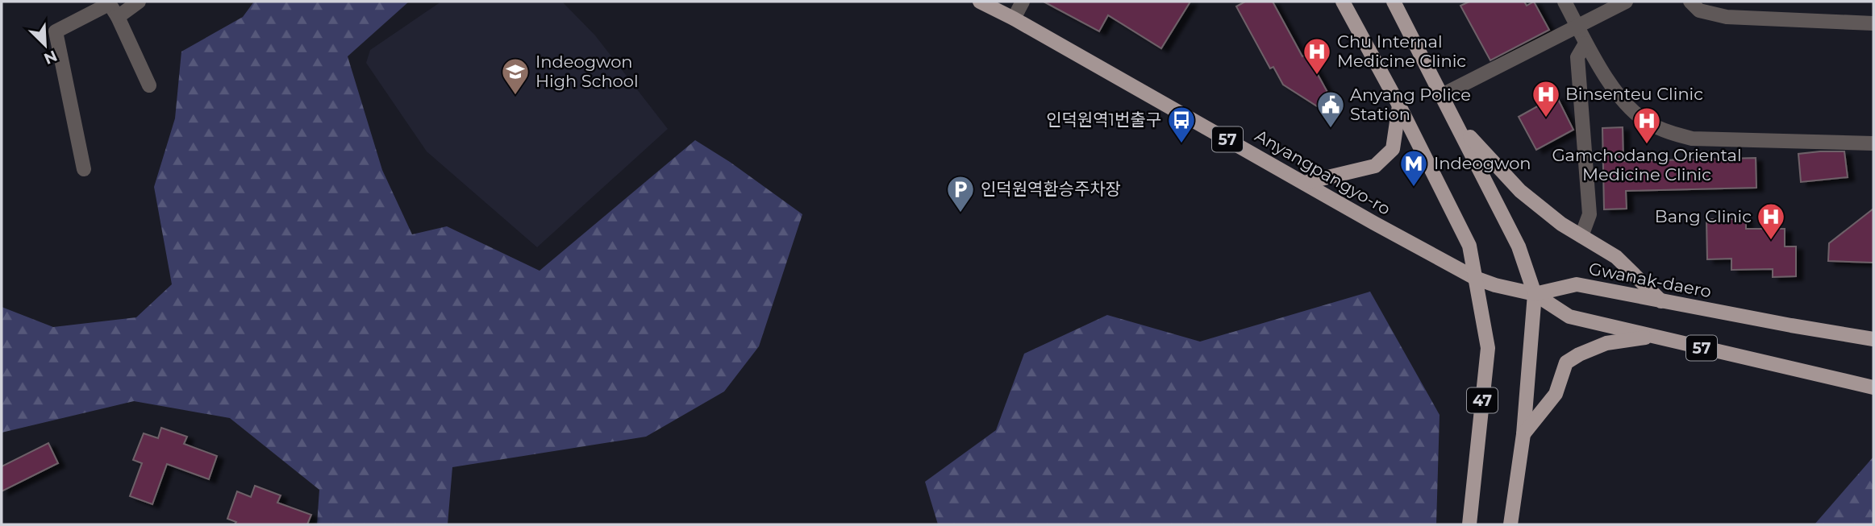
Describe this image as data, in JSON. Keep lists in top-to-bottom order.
{
  "streets": {
    "main road": [
      "57",
      "Anyangpangyo-ro",
      "Gwanak-daero",
      "47"
    ]
  },
  "crossings": [
    ["57", "Anyangpangyo-ro"],
    ["57", "Gwanak-daero"],
    ["Anyangpangyo-ro", "Gwanak-daero"],
    ["Anyangpangyo-ro", "47"]
  ],
  "places": {
    "hospital": [
      "Chu Internal Medicine Clinic",
      "Binsenteu Clinic",
      "Gamchodang Oriental Medicine Clinic",
      "Bang Clinic"
    ],
    "school or university": ["Indeogwon High School"],
    "public building": ["Anyang Police Station"],
    "bus stop": ["인덕원역1번출구"],
    "metro station": ["Indeogwon"],
    "parking": ["인덕원역환승주차장"]
  },
  "north": "bottom right"
}
